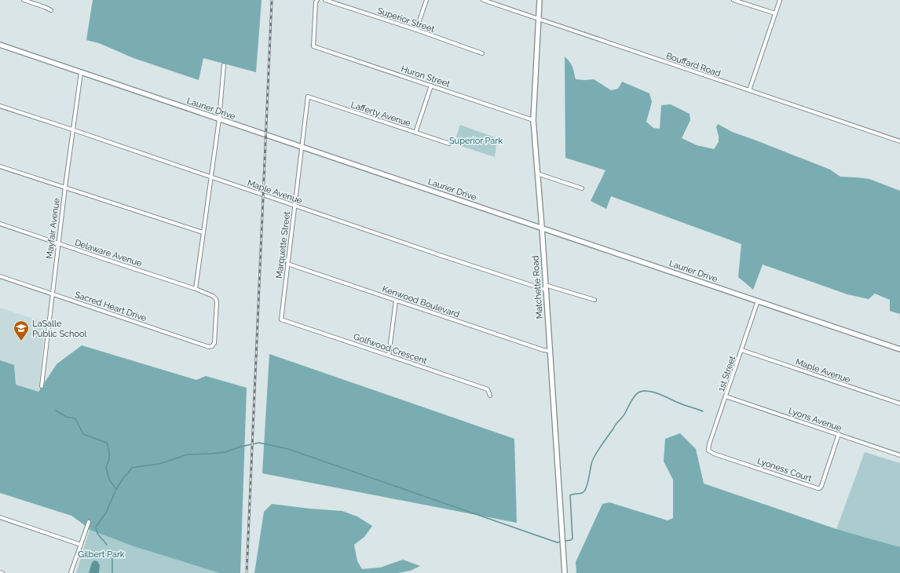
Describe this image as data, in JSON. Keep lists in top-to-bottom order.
{
  "streets": {
    "street": [
      "Superior Street",
      "Bouffard Road",
      "Huron Street",
      "Laurier Drive",
      "Lafferty Avenue",
      "Maple Avenue",
      "Mayfair Avenue",
      "Marquette Street",
      "Delaware Avenue",
      "Matchette Road",
      "Kenwood Boulevard",
      "Sacred Heart Drive",
      "Golfwood Crescent",
      "1st Street",
      "Lyons Avenue",
      "Lyoness Court"
    ]
  },
  "crossings": [
    ["Bouffard Road", "Matchette Road"],
    ["Huron Street", "Matchette Road"],
    ["Laurier Drive", "Mayfair Avenue"],
    ["Laurier Drive", "Marquette Street"],
    ["Laurier Drive", "Matchette Road"],
    ["Laurier Drive", "1st Street"],
    ["Lafferty Avenue", "Marquette Street"],
    ["Maple Avenue", "Mayfair Avenue"],
    ["Maple Avenue", "Marquette Street"],
    ["Maple Avenue", "Matchette Road"],
    ["Maple Avenue", "1st Street"],
    ["Mayfair Avenue", "Delaware Avenue"],
    ["Mayfair Avenue", "Sacred Heart Drive"],
    ["Marquette Street", "Kenwood Boulevard"],
    ["Marquette Street", "Golfwood Crescent"],
    ["Delaware Avenue", "Sacred Heart Drive"],
    ["Matchette Road", "Kenwood Boulevard"],
    ["1st Street", "Lyons Avenue"],
    ["1st Street", "Lyoness Court"],
    ["Lyons Avenue", "Lyoness Court"]
  ],
  "parks": ["Superior Park", "Gilbert Park"],
  "places": {
    "school or university": ["LaSalle Public School"]
  }
}
